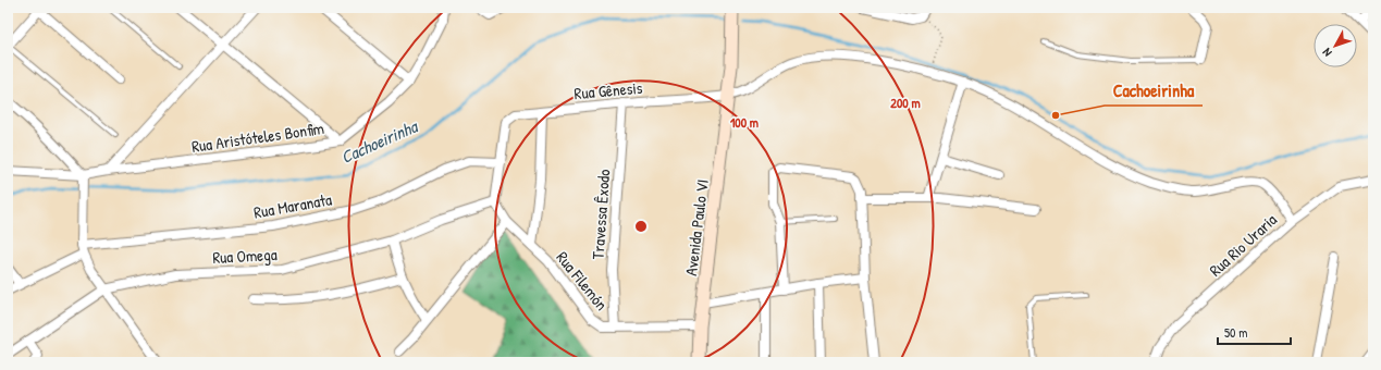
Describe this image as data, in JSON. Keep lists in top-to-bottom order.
{
  "streets": {
    "street": [
      "Rua Gênesis",
      "Rua Aristóteles Bonfim",
      "Rua Maranata",
      "Travessa Êxodo",
      "Avenida Paulo VI",
      "Rua Rio Uraria",
      "Rua Omega",
      "Rua Filemón"
    ]
  },
  "crossings": [
    ["Rua Gênesis", "Rua Maranata"],
    ["Rua Gênesis", "Travessa Êxodo"],
    ["Rua Gênesis", "Avenida Paulo VI"],
    ["Travessa Êxodo", "Rua Filemón"],
    ["Avenida Paulo VI", "Rua Filemón"],
    ["Rua Omega", "Rua Filemón"]
  ],
  "water": ["Cachoeirinha"],
  "places": ["Cachoeirinha"],
  "scale_bar": "50 m",
  "north": "bottom left",
  "rings": ["200 m", "100 m"]
}
